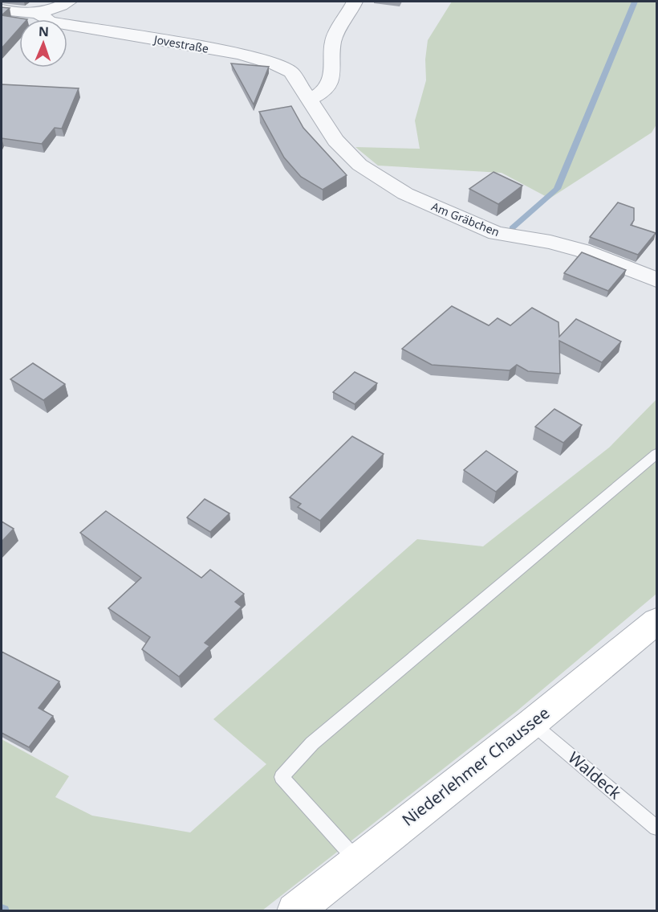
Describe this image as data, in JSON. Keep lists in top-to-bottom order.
{
  "streets": {
    "main road": ["Niederlehmer Chaussee"],
    "street": ["Jovestraße", "Am Gräbchen"],
    "lane": ["Waldeck"]
  },
  "crossings": [
    ["Jovestraße", "Am Gräbchen"],
    ["Niederlehmer Chaussee", "Waldeck"]
  ],
  "north": "top"
}
